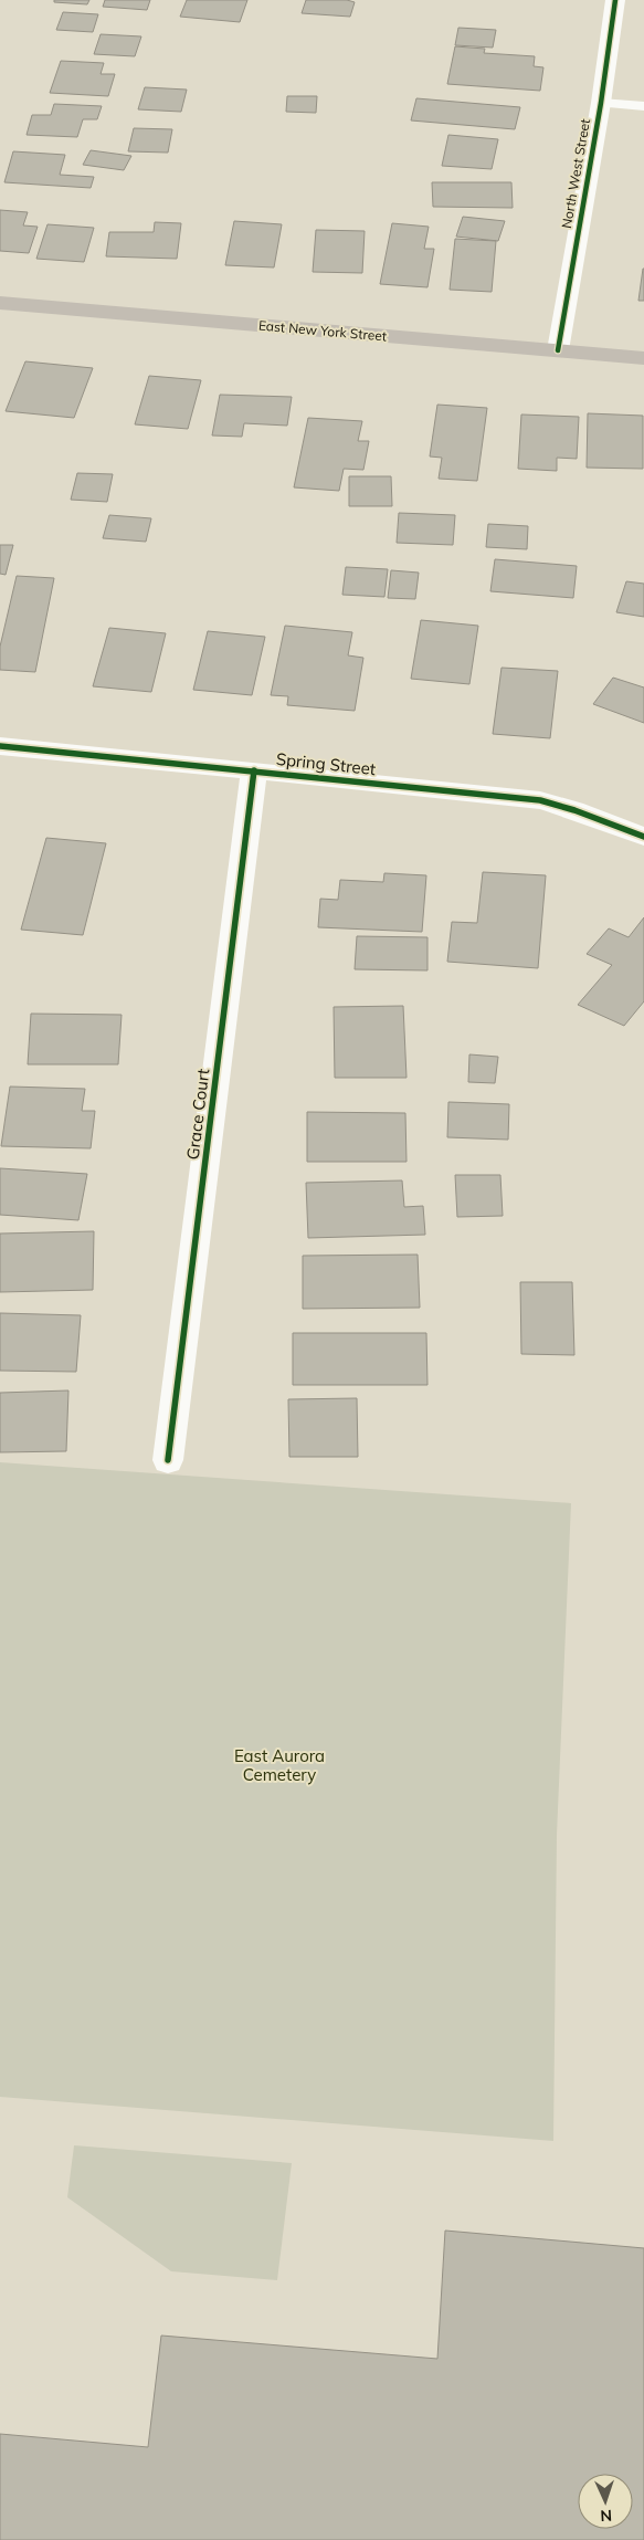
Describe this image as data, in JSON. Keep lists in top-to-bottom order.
{
  "streets": {
    "main road": ["East New York Street"],
    "street": ["North West Street", "Spring Street", "Grace Court"]
  },
  "crossings": [
    ["North West Street", "East New York Street"],
    ["Spring Street", "Grace Court"]
  ],
  "parks": ["East Aurora Cemetery"],
  "north": "bottom"
}
